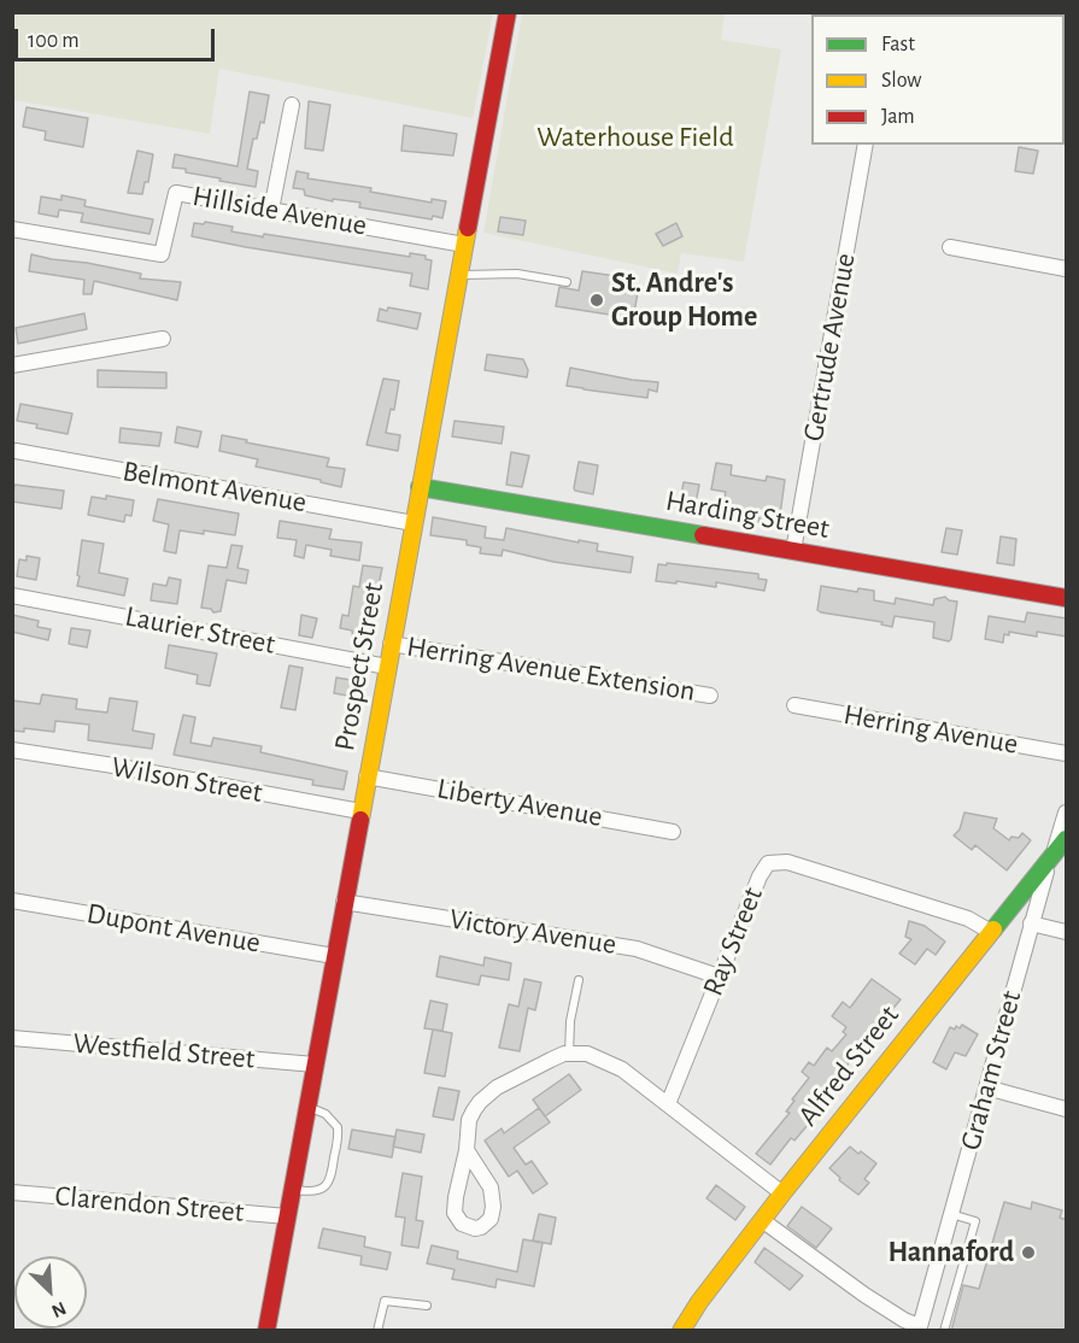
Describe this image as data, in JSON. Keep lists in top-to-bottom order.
{
  "streets": {
    "street": [
      "Hillside Avenue",
      "Gertrude Avenue",
      "Belmont Avenue",
      "Harding Street",
      "Laurier Street",
      "Prospect Street",
      "Herring Avenue Extension",
      "Herring Avenue",
      "Wilson Street",
      "Liberty Avenue",
      "Dupont Avenue",
      "Victory Avenue",
      "Ray Street",
      "Westfield Street",
      "Alfred Street",
      "Graham Street",
      "Clarendon Street"
    ]
  },
  "crossings": [
    ["Hillside Avenue", "Prospect Street"],
    ["Gertrude Avenue", "Harding Street"],
    ["Belmont Avenue", "Prospect Street"],
    ["Harding Street", "Prospect Street"],
    ["Laurier Street", "Prospect Street"],
    ["Prospect Street", "Herring Avenue Extension"],
    ["Prospect Street", "Wilson Street"],
    ["Prospect Street", "Liberty Avenue"],
    ["Prospect Street", "Dupont Avenue"],
    ["Prospect Street", "Victory Avenue"],
    ["Prospect Street", "Westfield Street"],
    ["Prospect Street", "Clarendon Street"],
    ["Victory Avenue", "Ray Street"],
    ["Ray Street", "Alfred Street"],
    ["Alfred Street", "Graham Street"]
  ],
  "parks": ["Waterhouse Field"],
  "places": ["St. Andre's Group Home", "Hannaford"],
  "legend": ["Fast", "Slow", "Jam"],
  "scale_bar": "100 m",
  "north": "bottom right"
}
